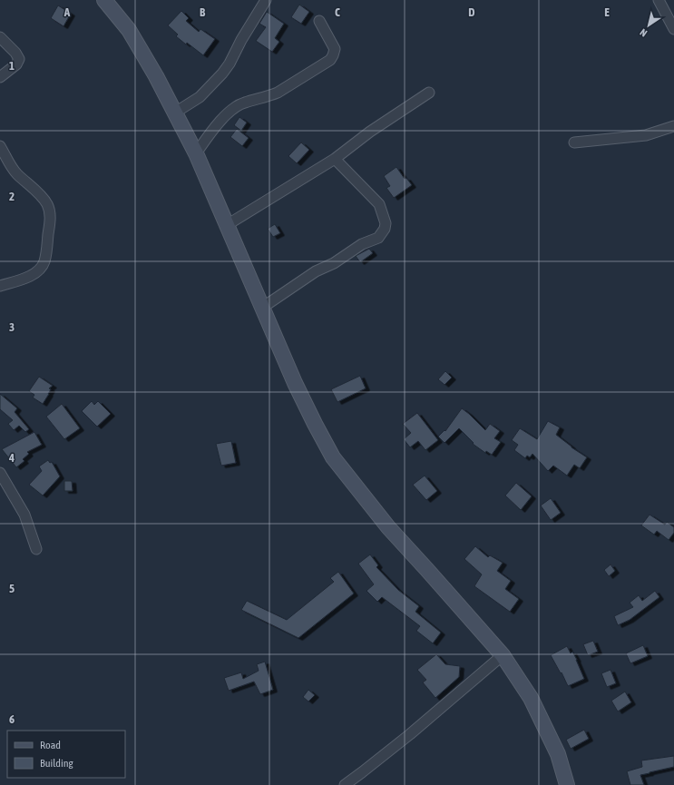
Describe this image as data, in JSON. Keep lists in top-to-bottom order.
{
  "legend": ["Road", "Building"],
  "north": "bottom left",
  "grid": {
    "columns": [
      "A",
      "B",
      "C",
      "D",
      "E"
    ],
    "rows": [
      "1",
      "2",
      "3",
      "4",
      "5",
      "6"
    ]
  }
}
